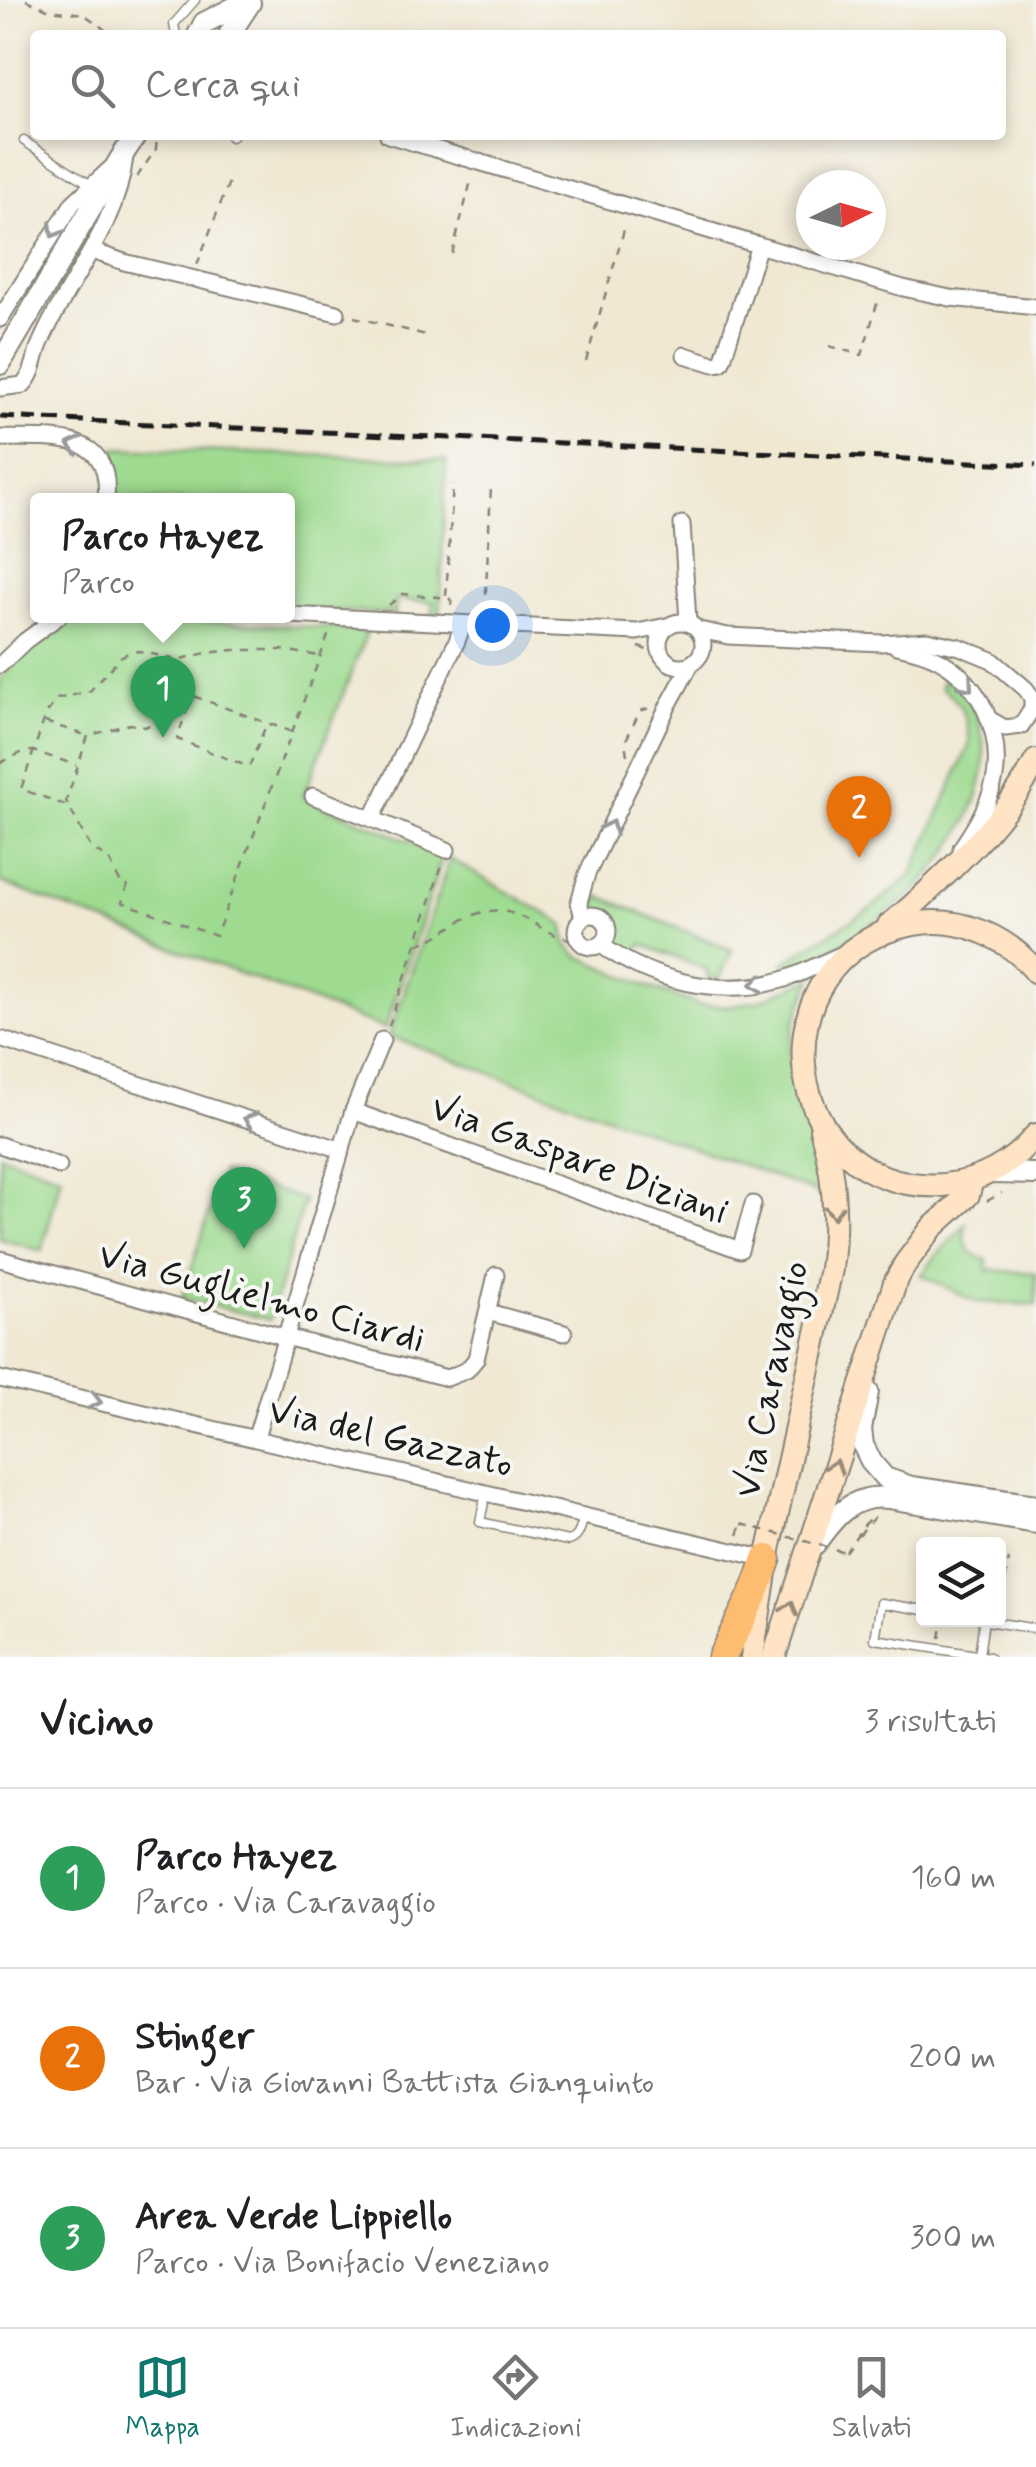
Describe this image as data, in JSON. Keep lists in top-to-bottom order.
{
  "streets": {
    "main road": ["Via Caravaggio"],
    "street": ["Via Gaspare Diziani", "Via Guglielmo Ciardi", "Via del Gazzato"]
  },
  "crossings": [
    ["Via Caravaggio", "Via del Gazzato"]
  ],
  "north": "right",
  "page": {
    "search": "Cerca qui",
    "popup": ["Parco Hayez", "Parco"],
    "pins": ["1", "2", "3"],
    "heading": ["Vicino", "3 risultati"],
    "list": [
      {
        "mark": "1",
        "name": "Parco Hayez",
        "note": "Parco · Via Caravaggio",
        "value": "160 m"
      },
      {
        "mark": "2",
        "name": "Stinger",
        "note": "Bar · Via Giovanni Battista Gianquinto",
        "value": "200 m"
      },
      {
        "mark": "3",
        "name": "Area Verde Lippiello",
        "note": "Parco · Via Bonifacio Veneziano",
        "value": "300 m"
      }
    ],
    "nav": ["Mappa", "Indicazioni", "Salvati"]
  }
}
